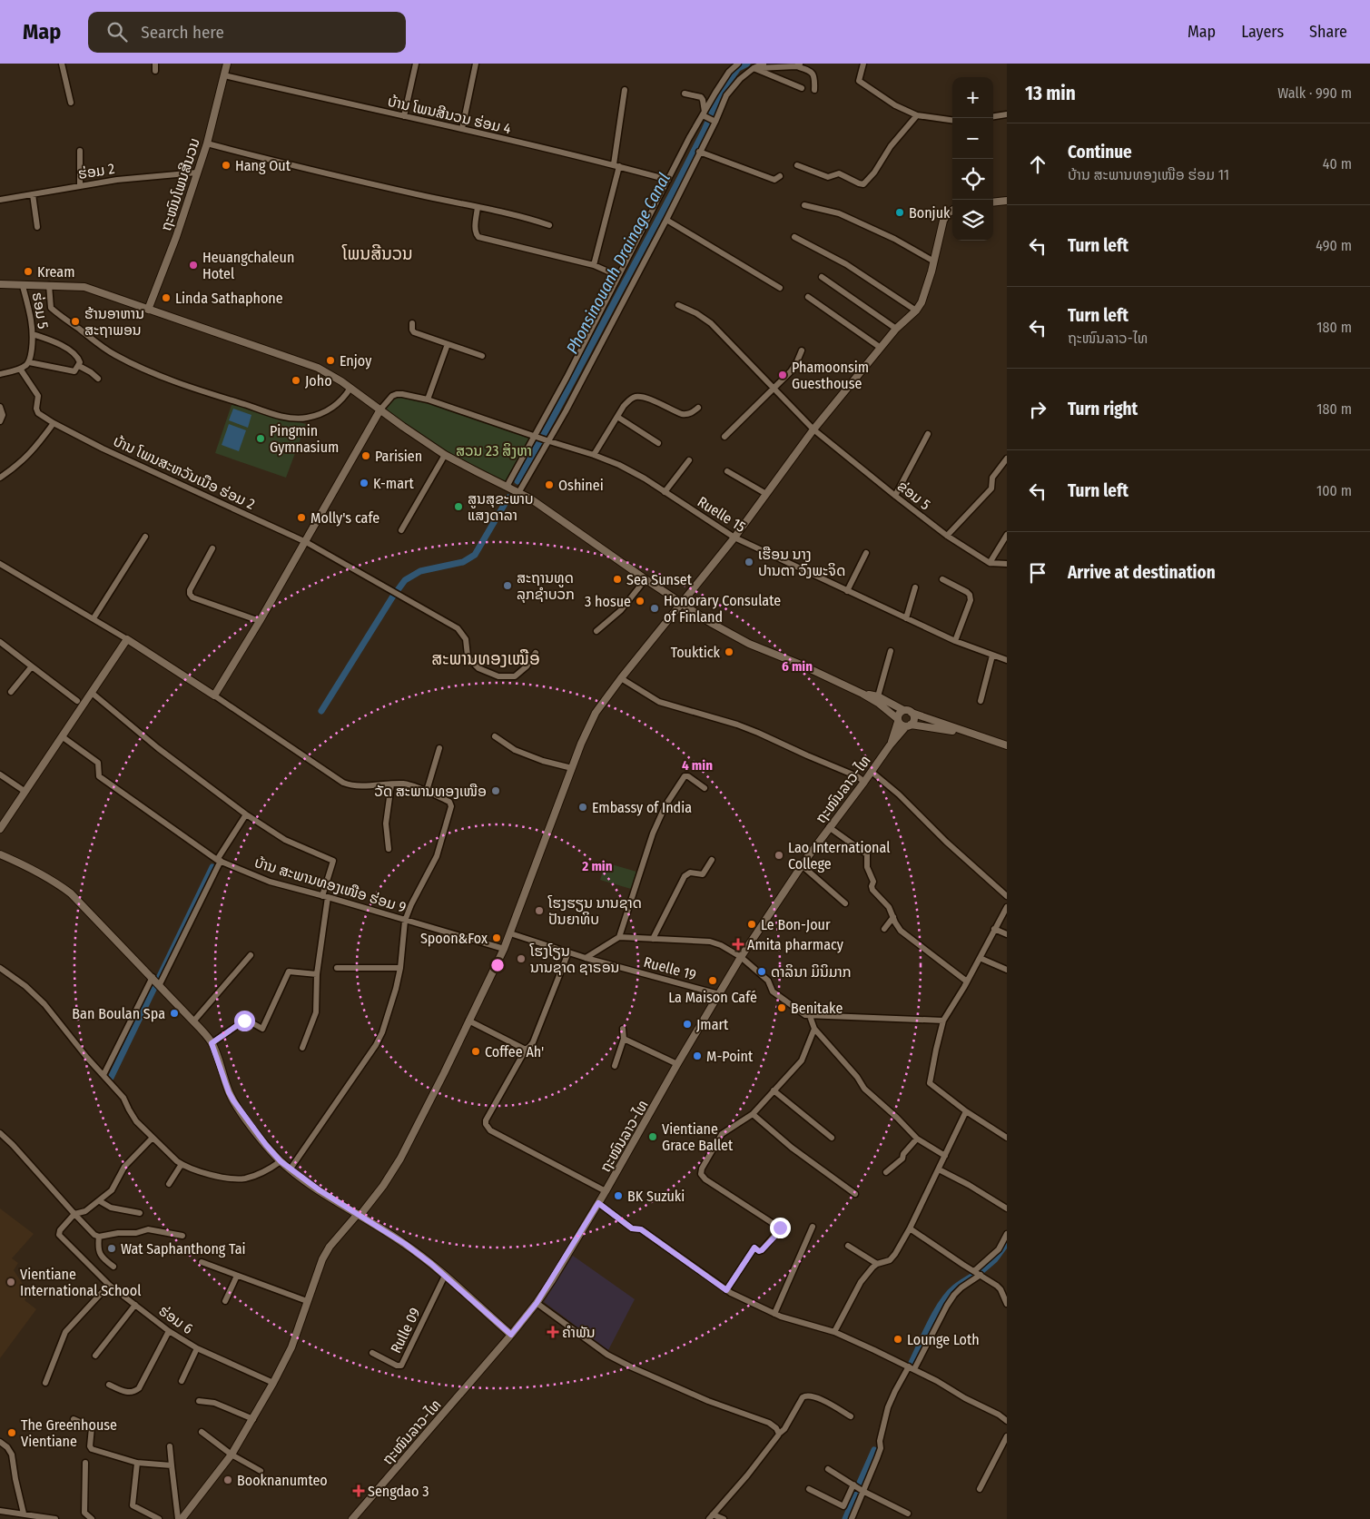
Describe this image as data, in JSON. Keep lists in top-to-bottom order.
{
  "streets": {
    "street": [
      "ບ້ານ ໂພນສີນວນ ຮ່ອມ 4",
      "ຮ່ອມ 2",
      "ຖະໜົນໂພນສີນວນ",
      "ຮ່ອມ 5",
      "ບ້ານ ໂພນສະຫວັນເນືອ ຮ່ອມ 2",
      "ຂ່ອມ 5",
      "Ruelle 15",
      "ຖະໜົນລາວ-ໄທ",
      "ບ້ານ ສະພານທອງເໜືອ ຮ່ອມ 9",
      "Ruelle 19",
      "ຮ່ອມ 6",
      "Rulle 09"
    ]
  },
  "crossings": [
    ["ບ້ານ ໂພນສີນວນ ຮ່ອມ 4", "ຖະໜົນໂພນສີນວນ"],
    ["ຮ່ອມ 2", "ຖະໜົນໂພນສີນວນ"],
    ["ຖະໜົນລາວ-ໄທ", "Ruelle 19"]
  ],
  "districts": ["ໂພນສີນວນ", "ສະພານທອງເໝືອ"],
  "water": ["Phonsinouanh Drainage Canal"],
  "parks": ["ສວນ 23 ສິງຫາ"],
  "places": {
    "other": [
      "Hang Out",
      "Bonjuk",
      "Heuangchaleun Hotel",
      "Kream",
      "Linda Sathaphone",
      "ຮ້ານອາຫານ ສະຖາພອນ",
      "Enjoy",
      "Phamoonsim Guesthouse",
      "Joho",
      "Pingmin Gymnasium",
      "Parisien",
      "K-mart",
      "Oshinei",
      "ສູນສຸຂະພາບ ແສງດາລາ",
      "Molly's cafe",
      "ເຮືອນ ນາງ ປານຕາ ວົງພະຈິດ",
      "Sea Sunset",
      "ສະຖານທູດ ລຸກຊຳບວກ",
      "3 hosue",
      "Honorary Consulate of Finland",
      "Touktick",
      "ວັດ ສະພານທອງເໜືອ",
      "Embassy of India",
      "Lao International College",
      "ໂຮງຮຽນ ນານຊາດ ປັນຍາທິບ",
      "Le Bon-Jour",
      "Spoon&Fox",
      "ໂຮງໂຽນ ນານຊາດ ຊາຣອນ",
      "ດາລິນາ ມິນິມາກ",
      "La Maison Café",
      "Benitake",
      "Ban Boulan Spa",
      "Jmart",
      "Coffee Ah'",
      "M-Point",
      "Vientiane Grace Ballet",
      "BK Suzuki",
      "Wat Saphanthong Tai",
      "Vientiane International School",
      "Lounge Loth",
      "The Greenhouse Vientiane",
      "Booknanumteo"
    ],
    "health": ["Amita pharmacy", "ຄໍາພັນ", "Sengdao 3"]
  },
  "page": {
    "header": "Map",
    "search": "Search here",
    "nav": ["Map", "Layers", "Share"],
    "heading": ["13 min", "Walk · 990 m"],
    "map_buttons": ["+", "−"],
    "list": [
      ["Continue", "ບ້ານ ສະພານທອງເໜືອ ຮ່ອມ 11", "40 m"],
      ["Turn left", "490 m"],
      ["Turn left", "ຖະໜົນລາວ-ໄທ", "180 m"],
      ["Turn right", "180 m"],
      ["Turn left", "100 m"],
      "Arrive at destination"
    ]
  },
  "rings": ["6 min", "4 min", "2 min"]
}
